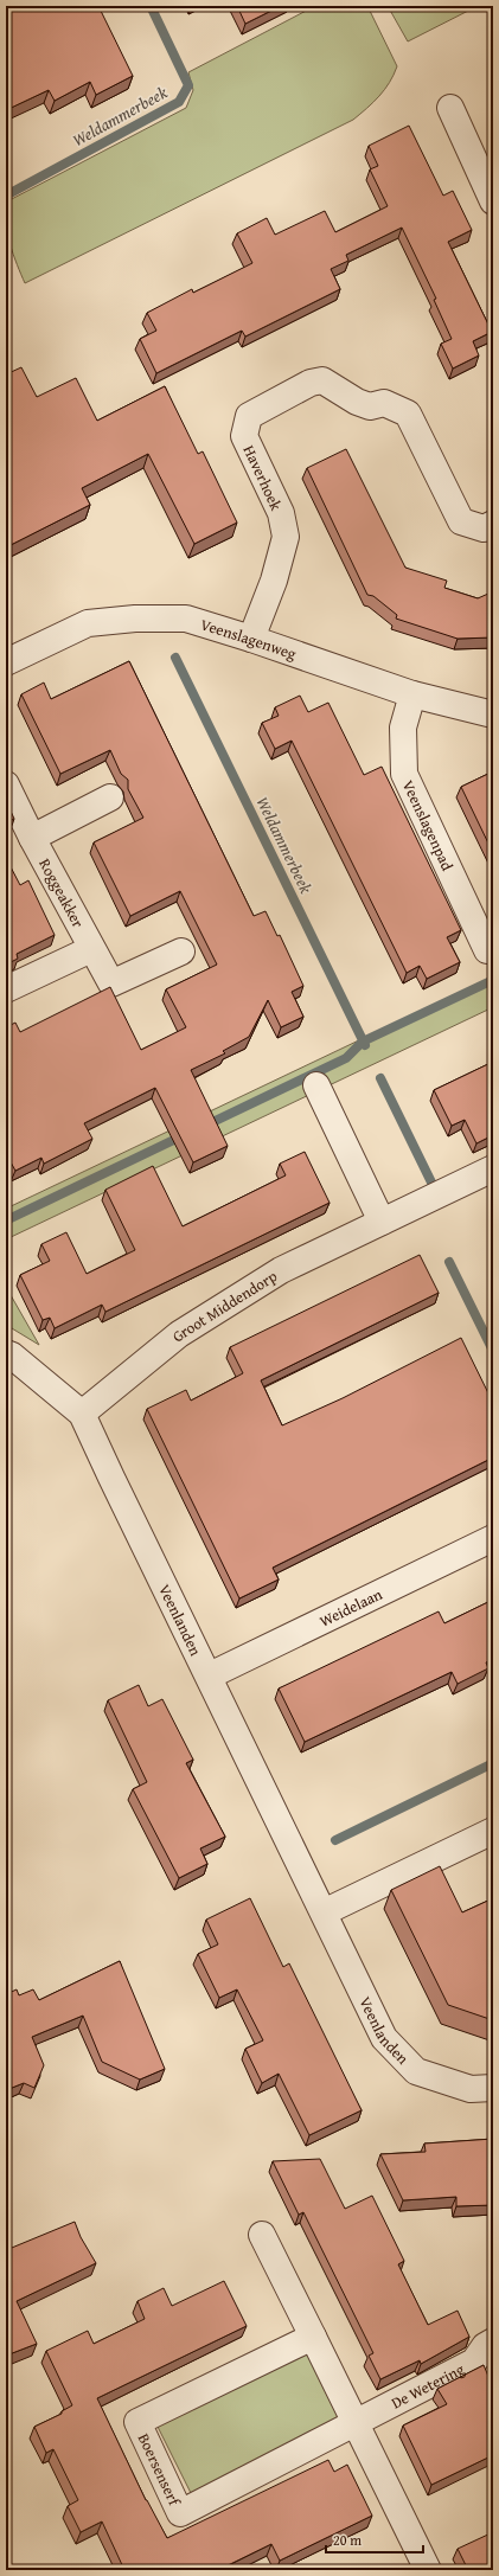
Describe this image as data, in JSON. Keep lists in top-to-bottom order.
{
  "streets": {
    "street": [
      "Haverhoek",
      "Veenslagenweg",
      "Veenslagenpad",
      "Roggeakker",
      "Groot Middendorp",
      "Weidelaan",
      "Veenlanden",
      "De Wetering",
      "Boersenserf"
    ]
  },
  "crossings": [
    ["Haverhoek", "Veenslagenweg"],
    ["Veenslagenweg", "Veenslagenpad"],
    ["Groot Middendorp", "Veenlanden"],
    ["Weidelaan", "Veenlanden"],
    ["De Wetering", "Boersenserf"]
  ],
  "water": ["Weldammerbeek"],
  "scale_bar": "20 m"
}
